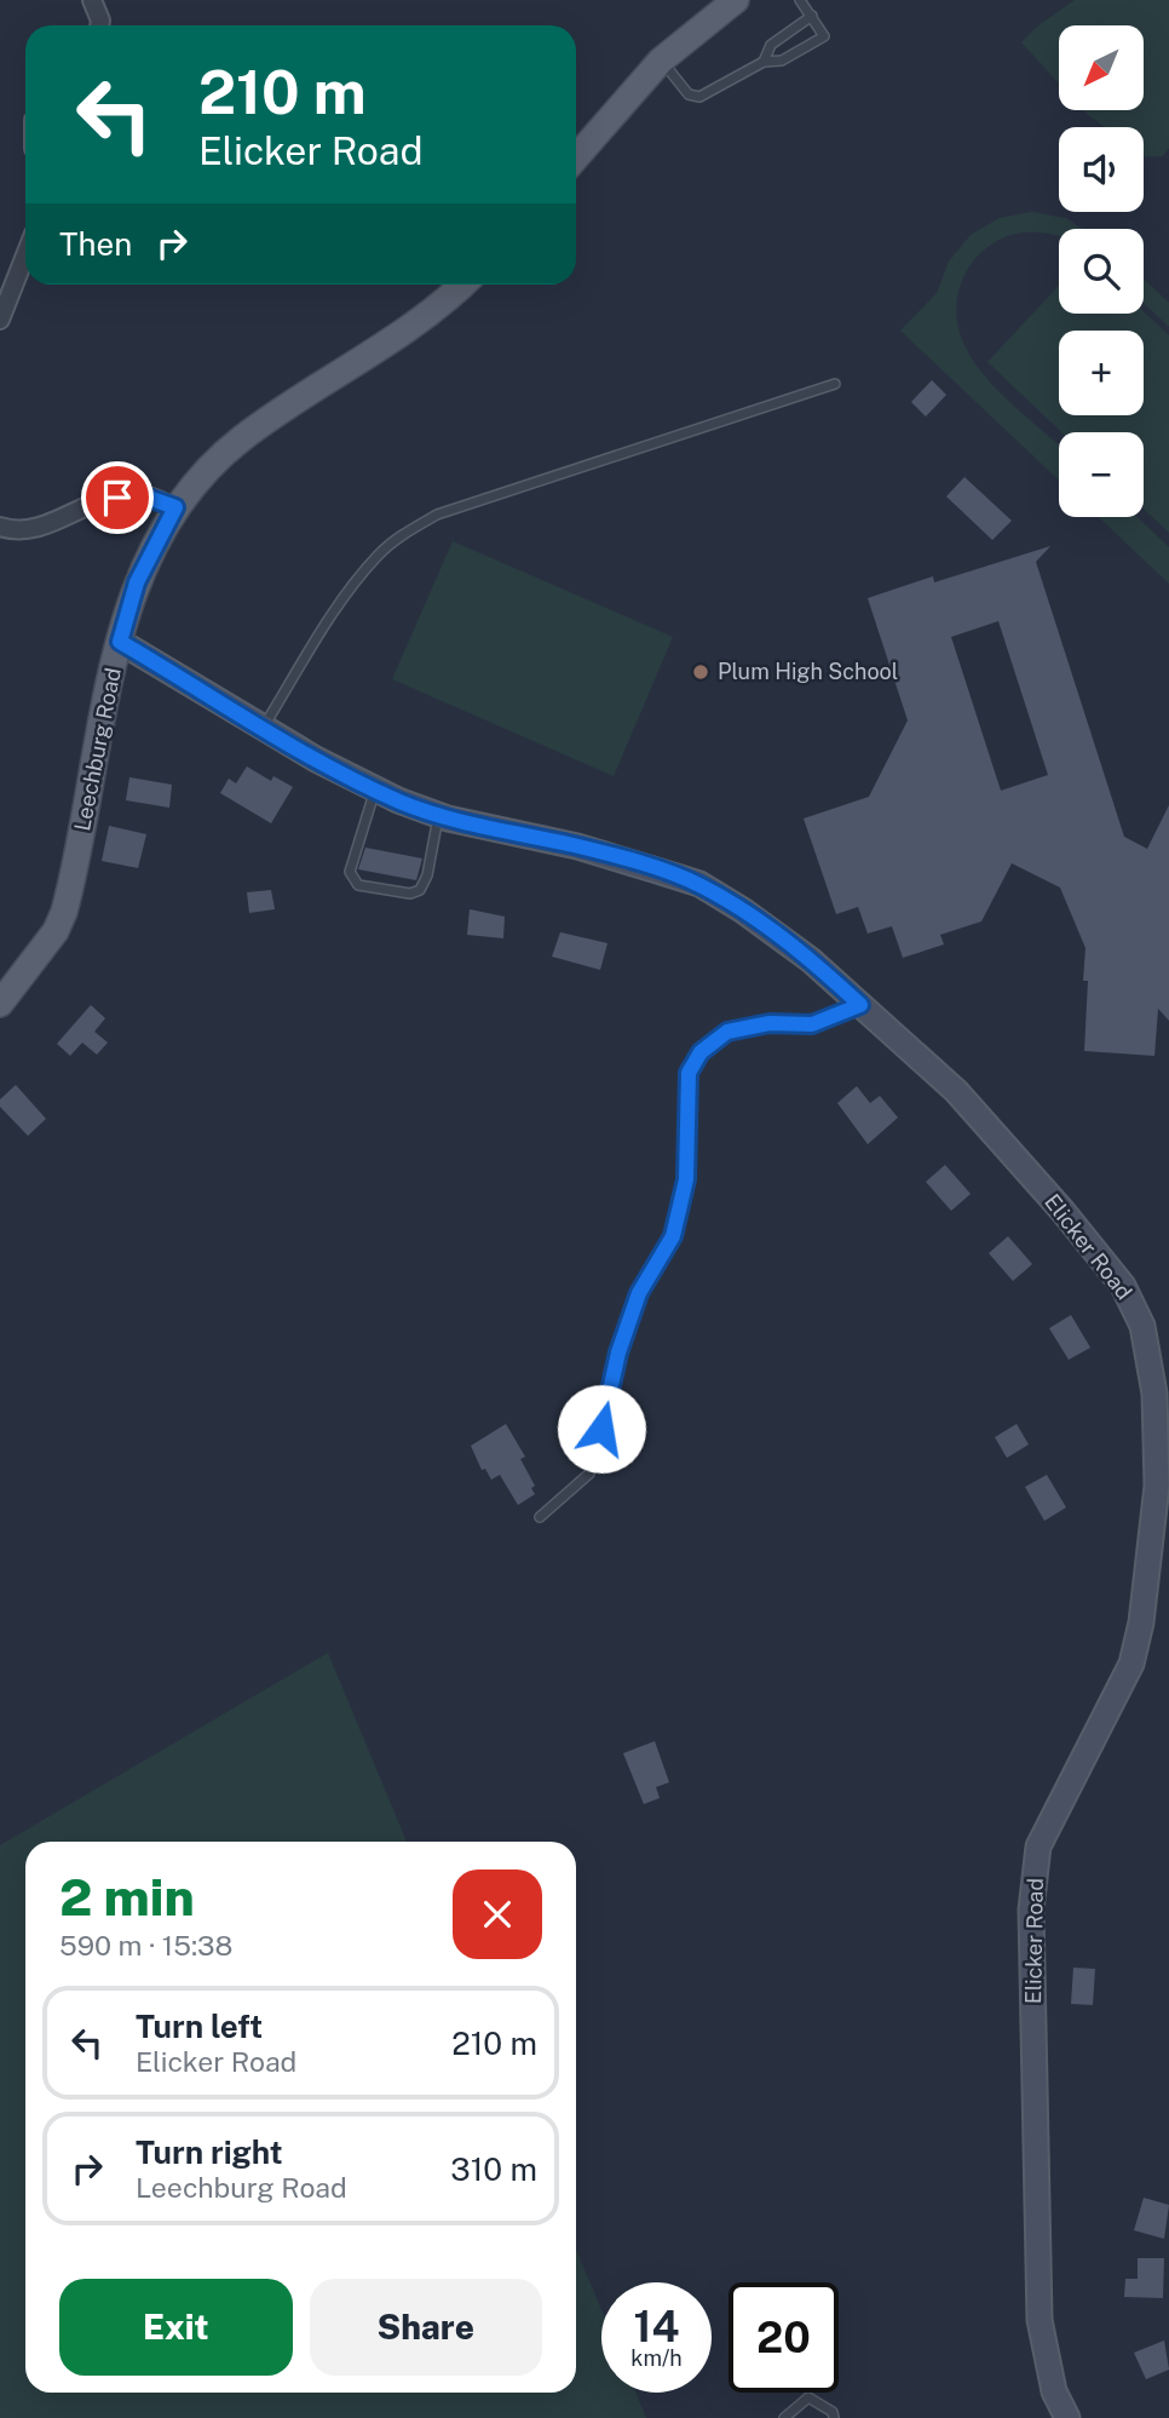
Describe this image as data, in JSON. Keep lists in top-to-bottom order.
{
  "streets": {
    "main road": ["Leechburg Road"],
    "street": ["Elicker Road"]
  },
  "crossings": [
    ["Leechburg Road", "Elicker Road"]
  ],
  "places": ["Plum High School"],
  "north": "bottom left",
  "page": {
    "map_buttons": ["+", "−"],
    "turn": ["210 m", "Elicker Road"],
    "then": "Then",
    "heading": ["2 min", "590 m · 15:38"],
    "list": [
      {
        "name": "Turn left",
        "note": "Elicker Road",
        "value": "210 m"
      },
      {
        "name": "Turn right",
        "note": "Leechburg Road",
        "value": "310 m"
      }
    ],
    "buttons": ["Exit", "Share"],
    "speed": "14 km/h",
    "limit": "20"
  }
}
